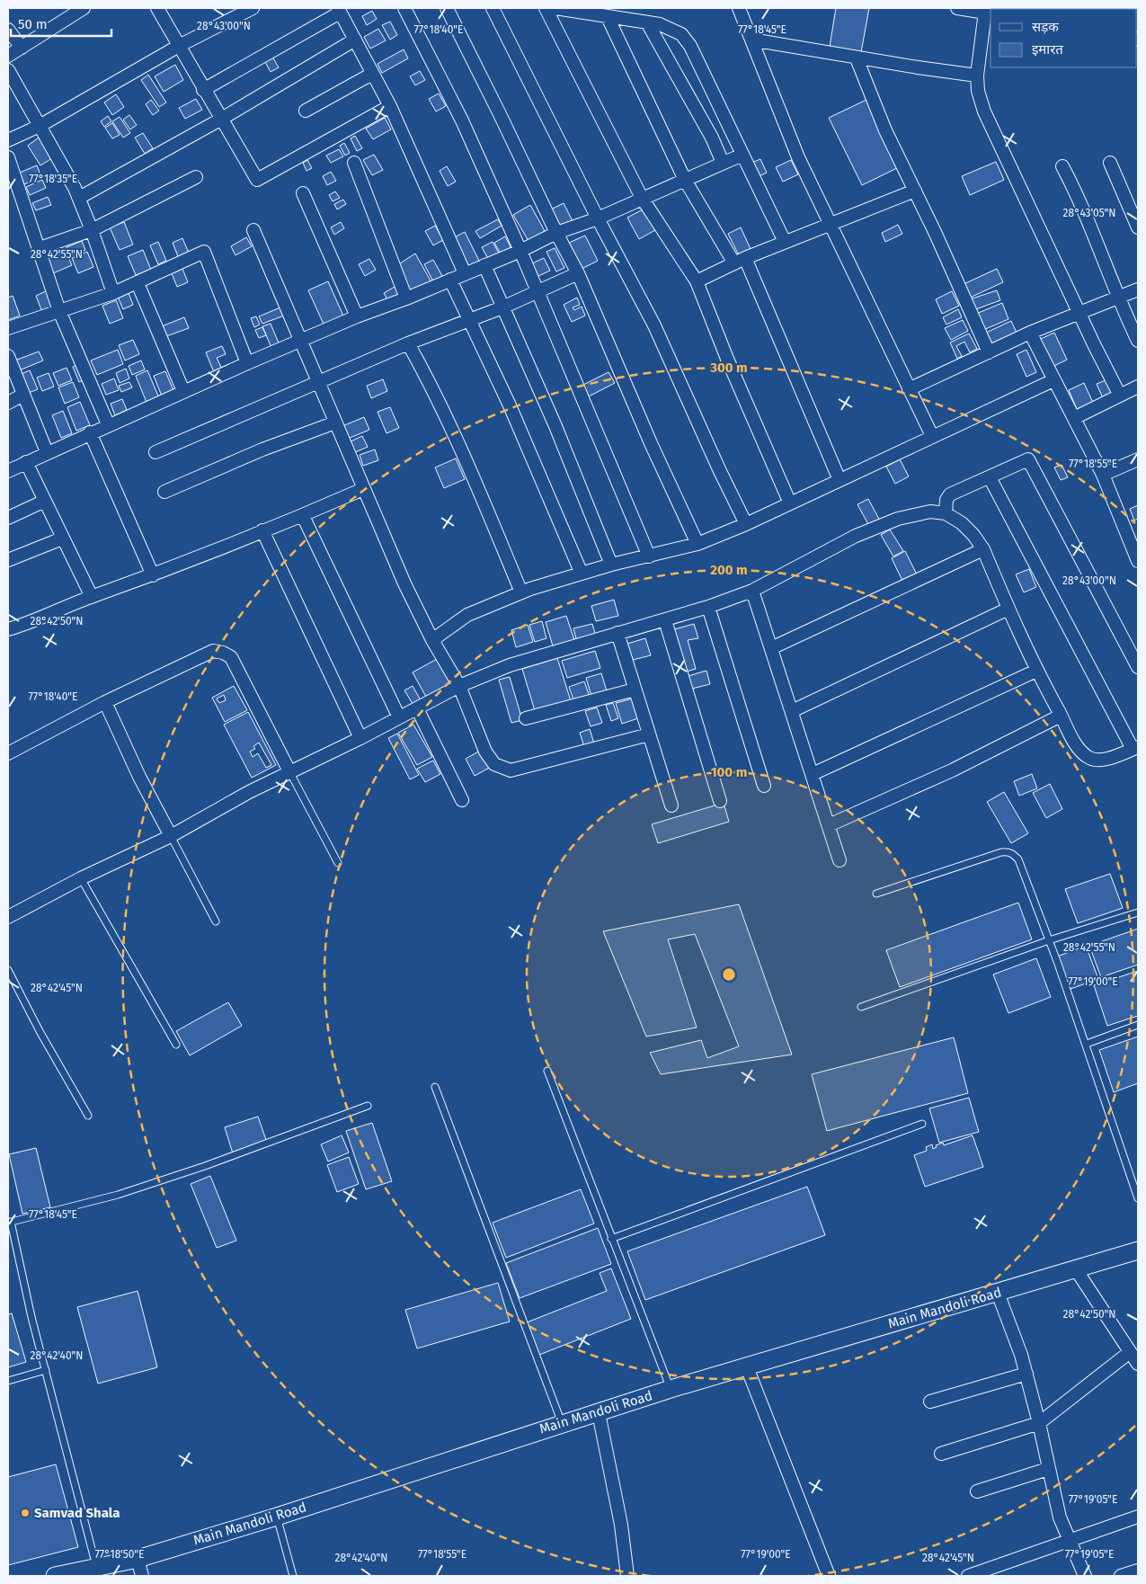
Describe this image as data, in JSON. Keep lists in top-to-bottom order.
{
  "streets": {
    "street": ["Main Mandoli Road"]
  },
  "places": ["Samvad Shala"],
  "legend": ["सड़क", "इमारत"],
  "scale_bar": "50 m",
  "coordinates": [
    "28°43'00\"N",
    "77°18'40\"E",
    "77°18'45\"E",
    "77°18'35\"E",
    "28°43'05\"N",
    "28°42'55\"N",
    "77°18'55\"E",
    "28°42'50\"N",
    "77°19'00\"E",
    "28°42'45\"N",
    "28°42'40\"N",
    "77°19'05\"E",
    "77°18'50\"E"
  ],
  "rings": ["300 m", "200 m", "100 m"]
}
